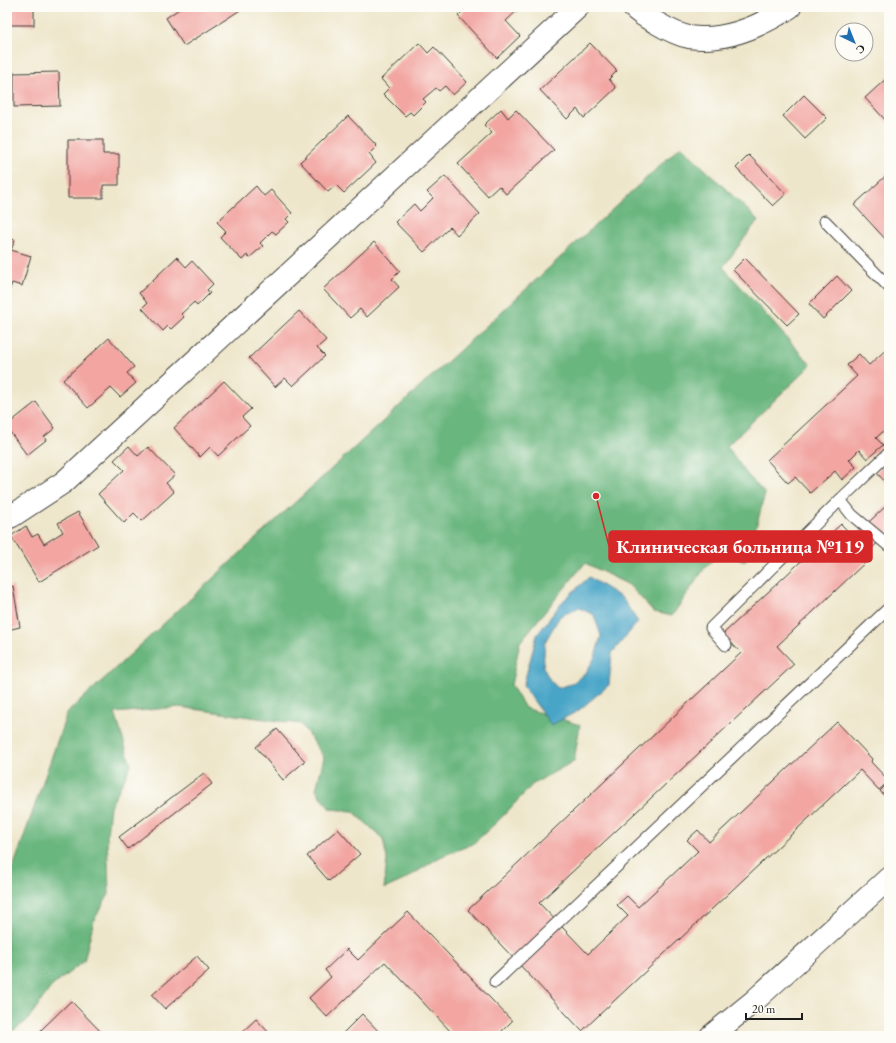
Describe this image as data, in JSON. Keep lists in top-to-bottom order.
{
  "places": ["Клиническая больница №119"],
  "scale_bar": "20 m",
  "north": "bottom right"
}
